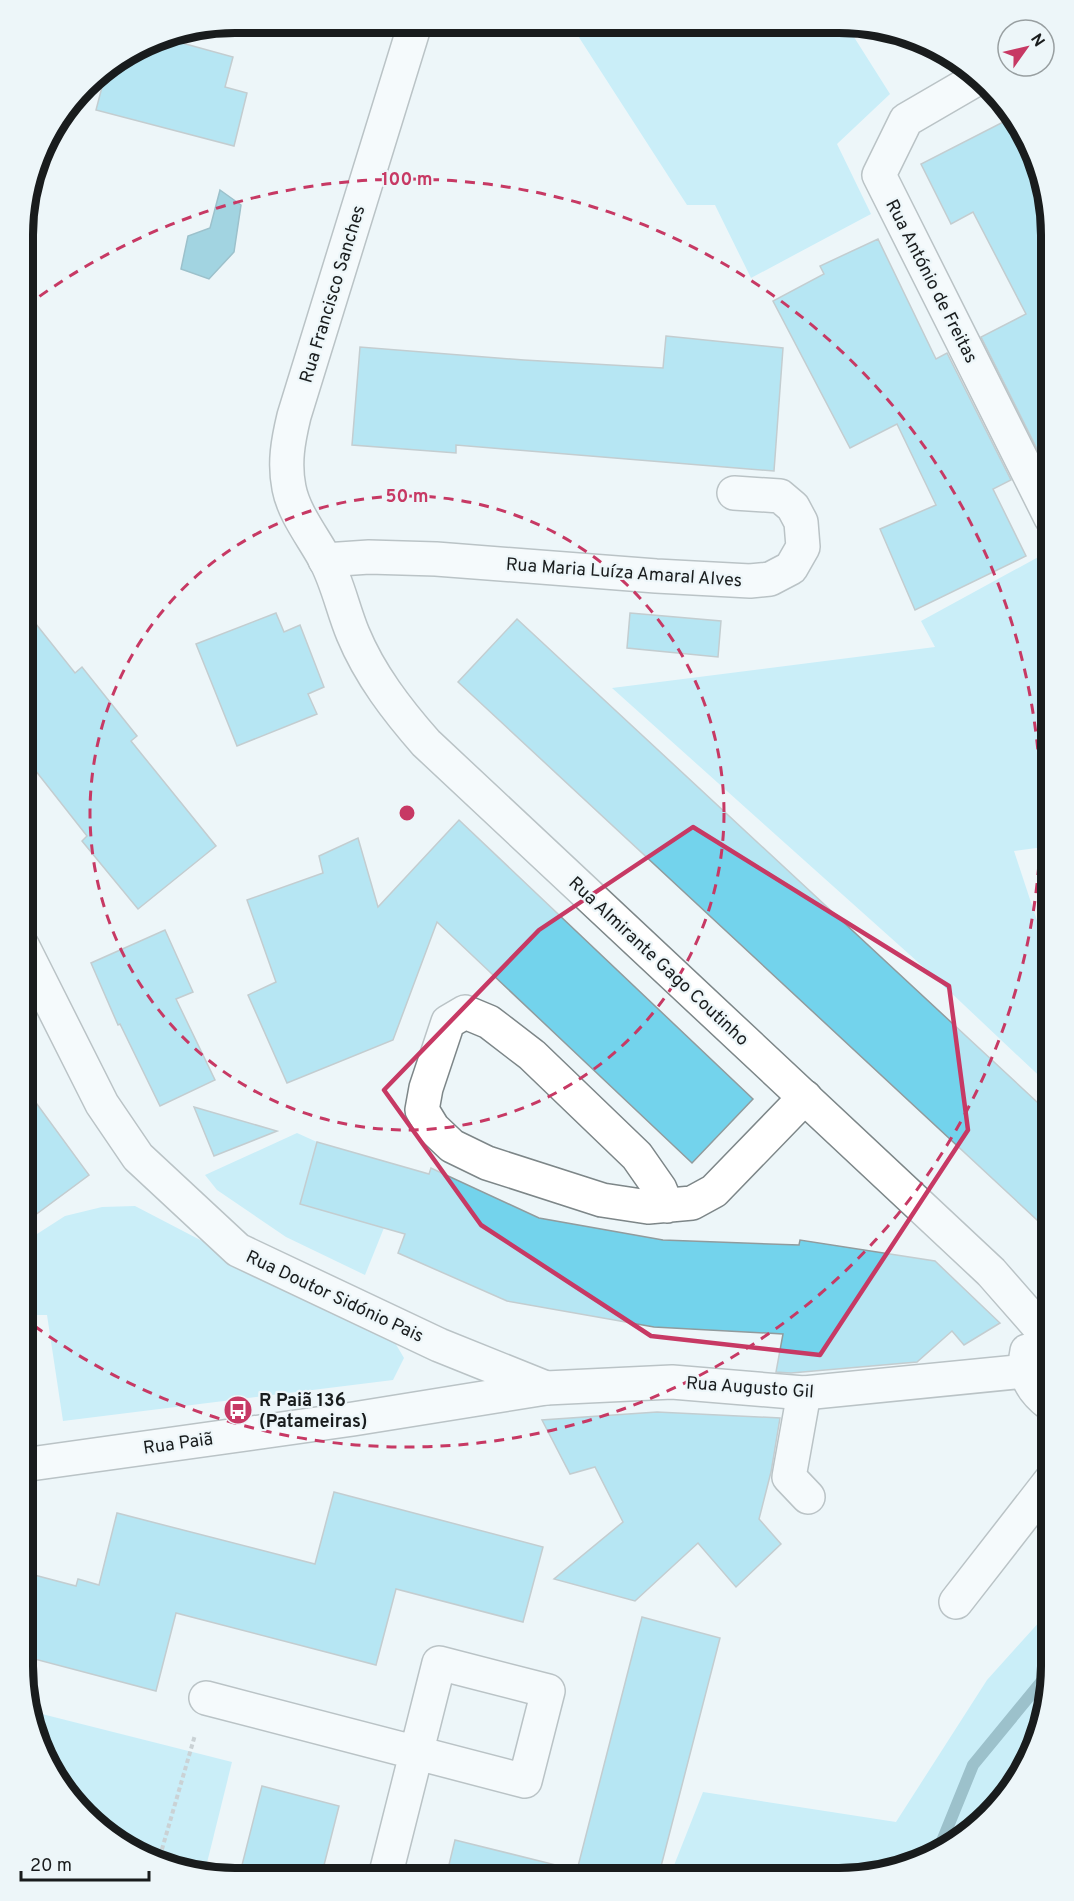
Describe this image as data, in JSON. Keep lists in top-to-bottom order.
{
  "streets": {
    "street": [
      "Rua António de Freitas",
      "Rua Francisco Sanches",
      "Rua Maria Luíza Amaral Alves",
      "Rua Almirante Gago Coutinho",
      "Rua Doutor Sidónio Pais",
      "Rua Augusto Gil",
      "Rua Paiã"
    ]
  },
  "crossings": [
    ["Rua Francisco Sanches", "Rua Maria Luíza Amaral Alves"],
    ["Rua Francisco Sanches", "Rua Almirante Gago Coutinho"],
    ["Rua Maria Luíza Amaral Alves", "Rua Almirante Gago Coutinho"],
    ["Rua Doutor Sidónio Pais", "Rua Augusto Gil"],
    ["Rua Doutor Sidónio Pais", "Rua Paiã"],
    ["Rua Augusto Gil", "Rua Paiã"]
  ],
  "places": {
    "bus stop": ["R Paiã 136 (Patameiras)"]
  },
  "scale_bar": "20 m",
  "north": "top right",
  "rings": ["100 m", "50 m"]
}
